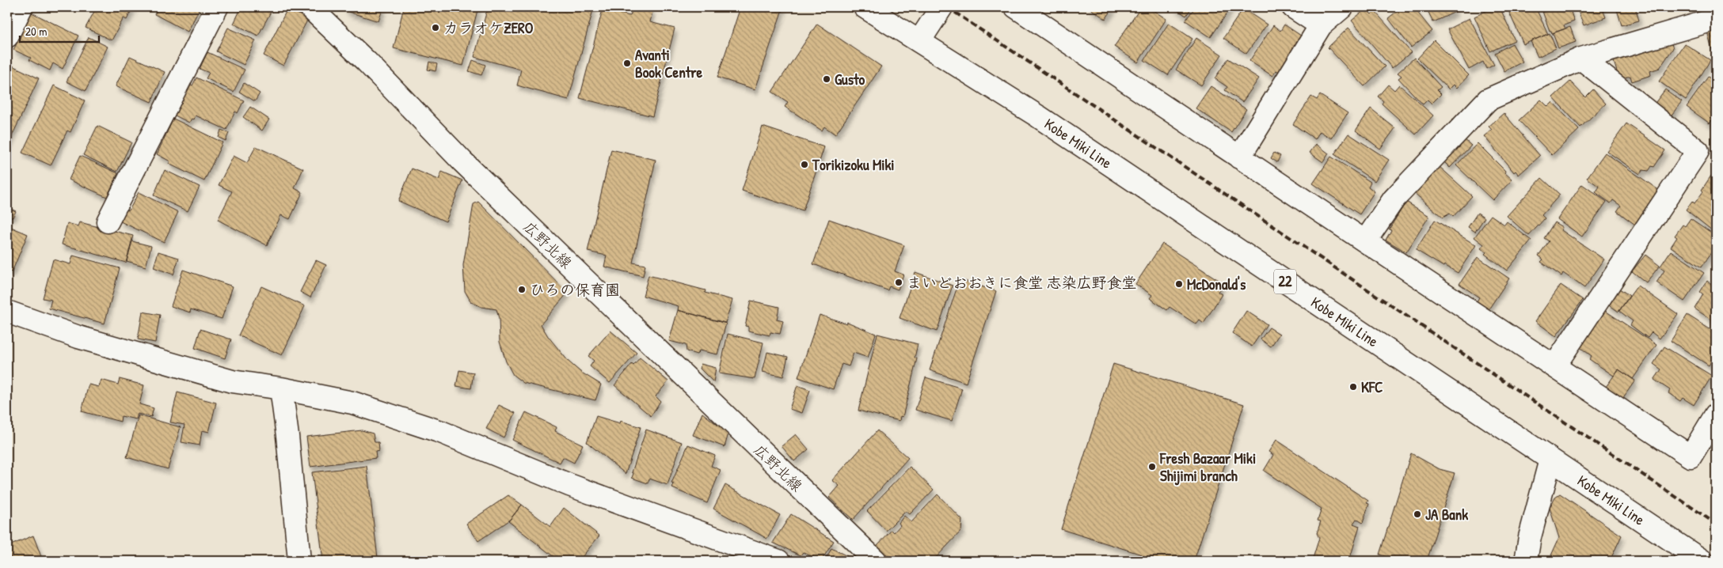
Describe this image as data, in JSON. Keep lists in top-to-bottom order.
{
  "streets": {
    "street": ["Kobe Miki Line", "広野北線", "22"]
  },
  "places": [
    "カラオケZERO",
    "Avanti Book Centre",
    "Gusto",
    "Torikizoku Miki",
    "まいどおおきに食堂 志染広野食堂",
    "McDonald's",
    "ひろの保育園",
    "KFC",
    "Fresh Bazaar Miki Shijimi branch",
    "JA Bank"
  ],
  "scale_bar": "20 m"
}
